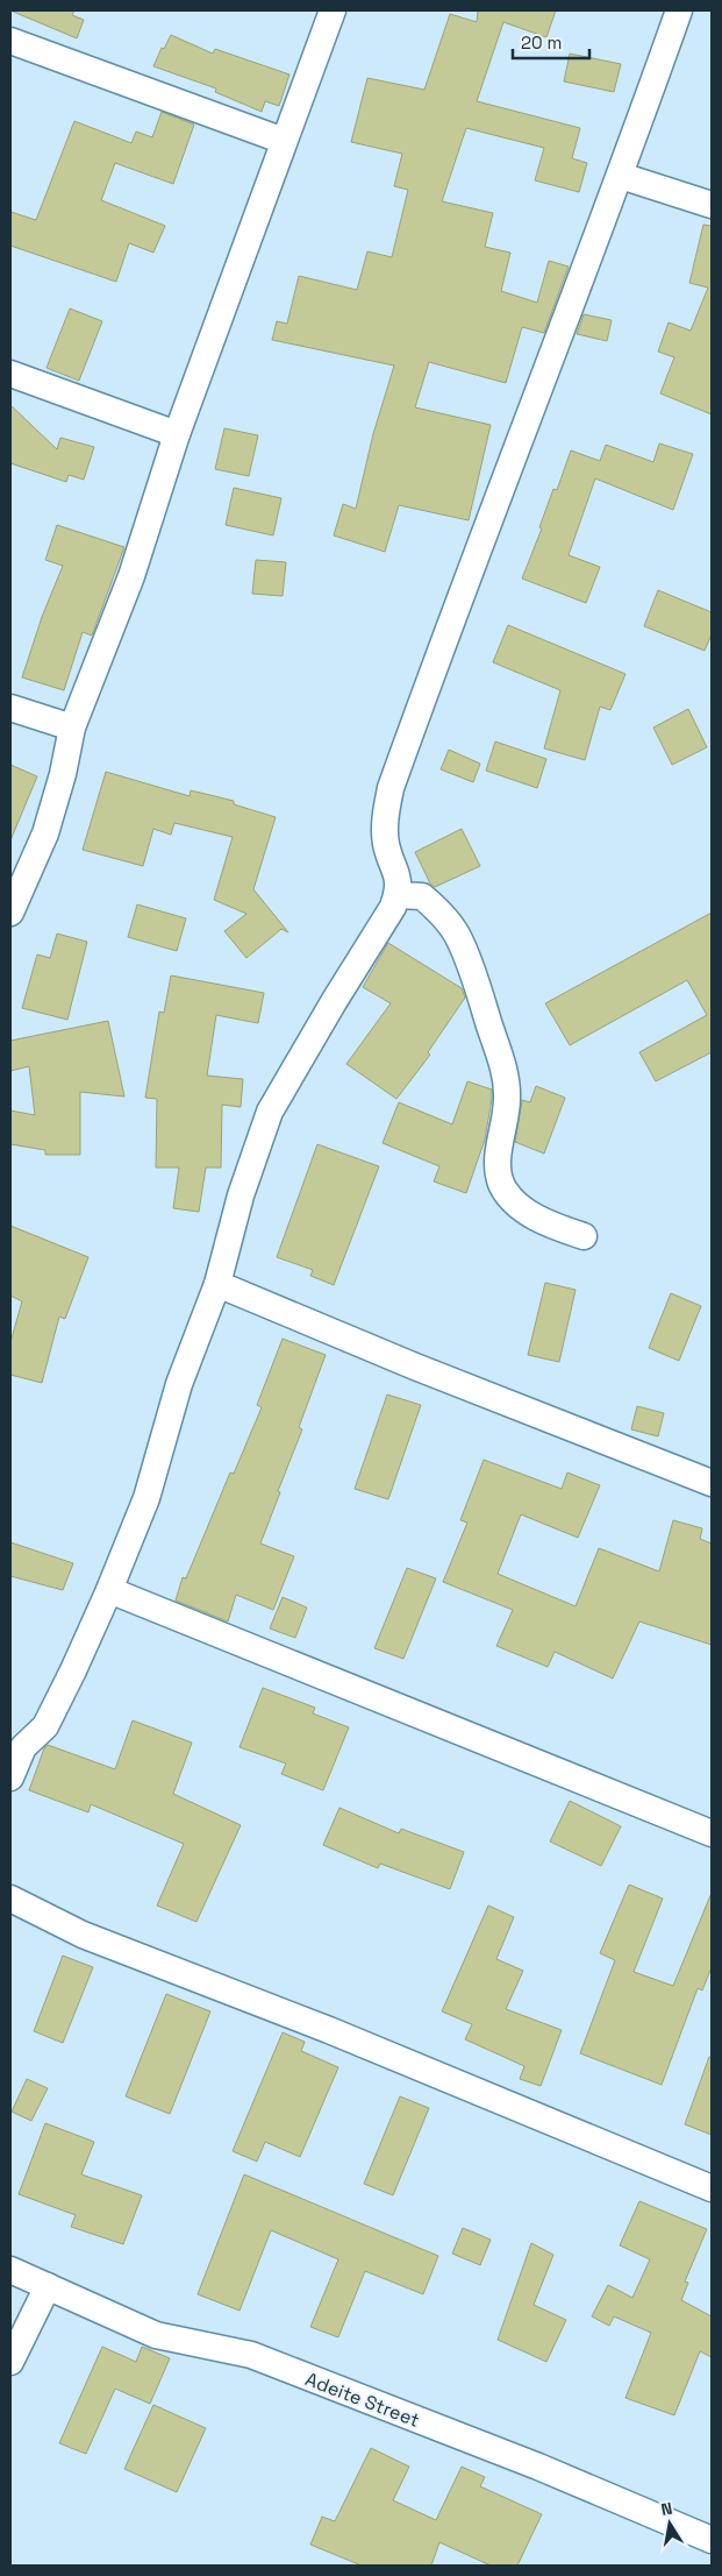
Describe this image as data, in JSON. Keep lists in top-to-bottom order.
{
  "streets": {
    "street": ["Adeite Street"]
  },
  "scale_bar": "20 m",
  "north": "top"
}
